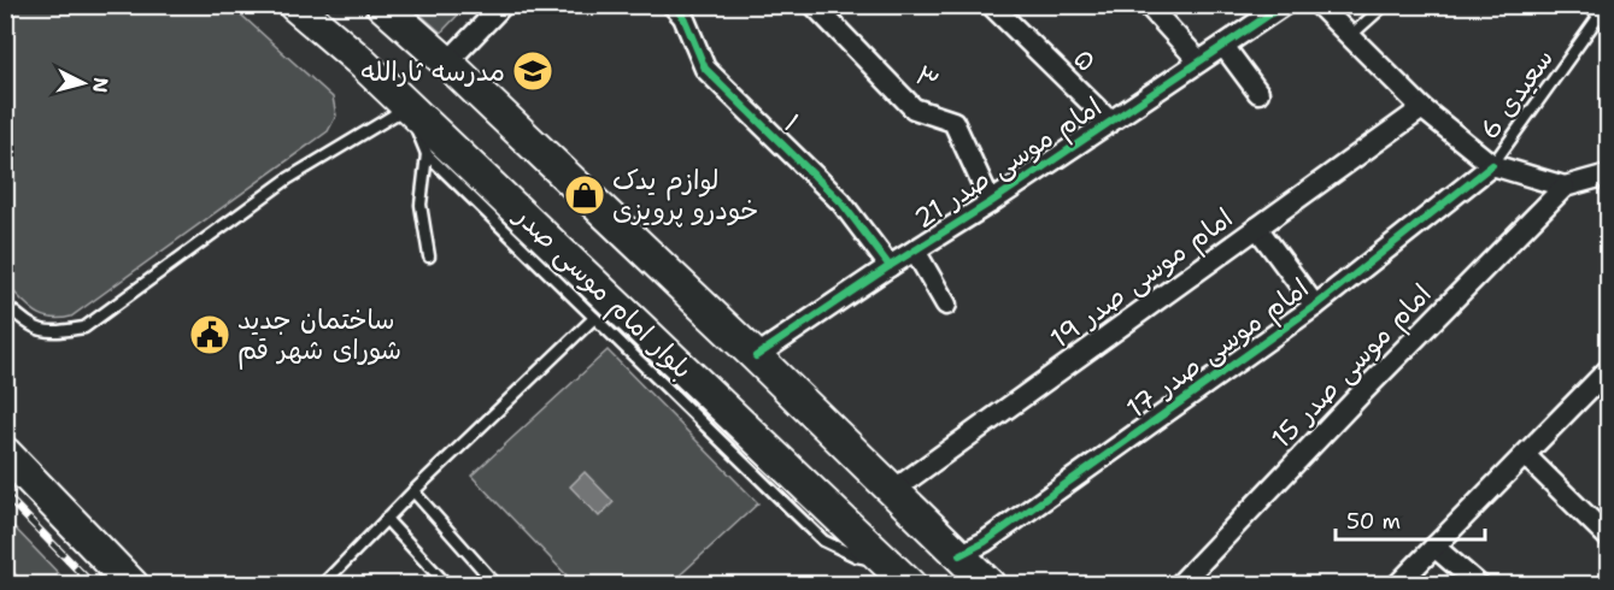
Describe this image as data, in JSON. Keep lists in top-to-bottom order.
{
  "streets": {
    "main road": ["بلوار امام موسی صدر"],
    "street": [
      "۵",
      "۳",
      "۱",
      "امام موسی صدر 21",
      "امام موسی صدر 19",
      "امام موسی صدر 17",
      "امام موسی صدر 15"
    ],
    "lane": ["سعیدی 6"]
  },
  "crossings": [
    ["۵", "امام موسی صدر 21"],
    ["۳", "امام موسی صدر 21"],
    ["سعیدی 6", "امام موسی صدر 17"],
    ["۱", "امام موسی صدر 21"]
  ],
  "places": {
    "school or university": ["مدرسه ثارالله"],
    "shop": ["لوازم یدک خودرو پرویزی"],
    "public building": ["ساختمان جدید شورای شهر قم"]
  },
  "scale_bar": "50 m",
  "north": "right"
}
